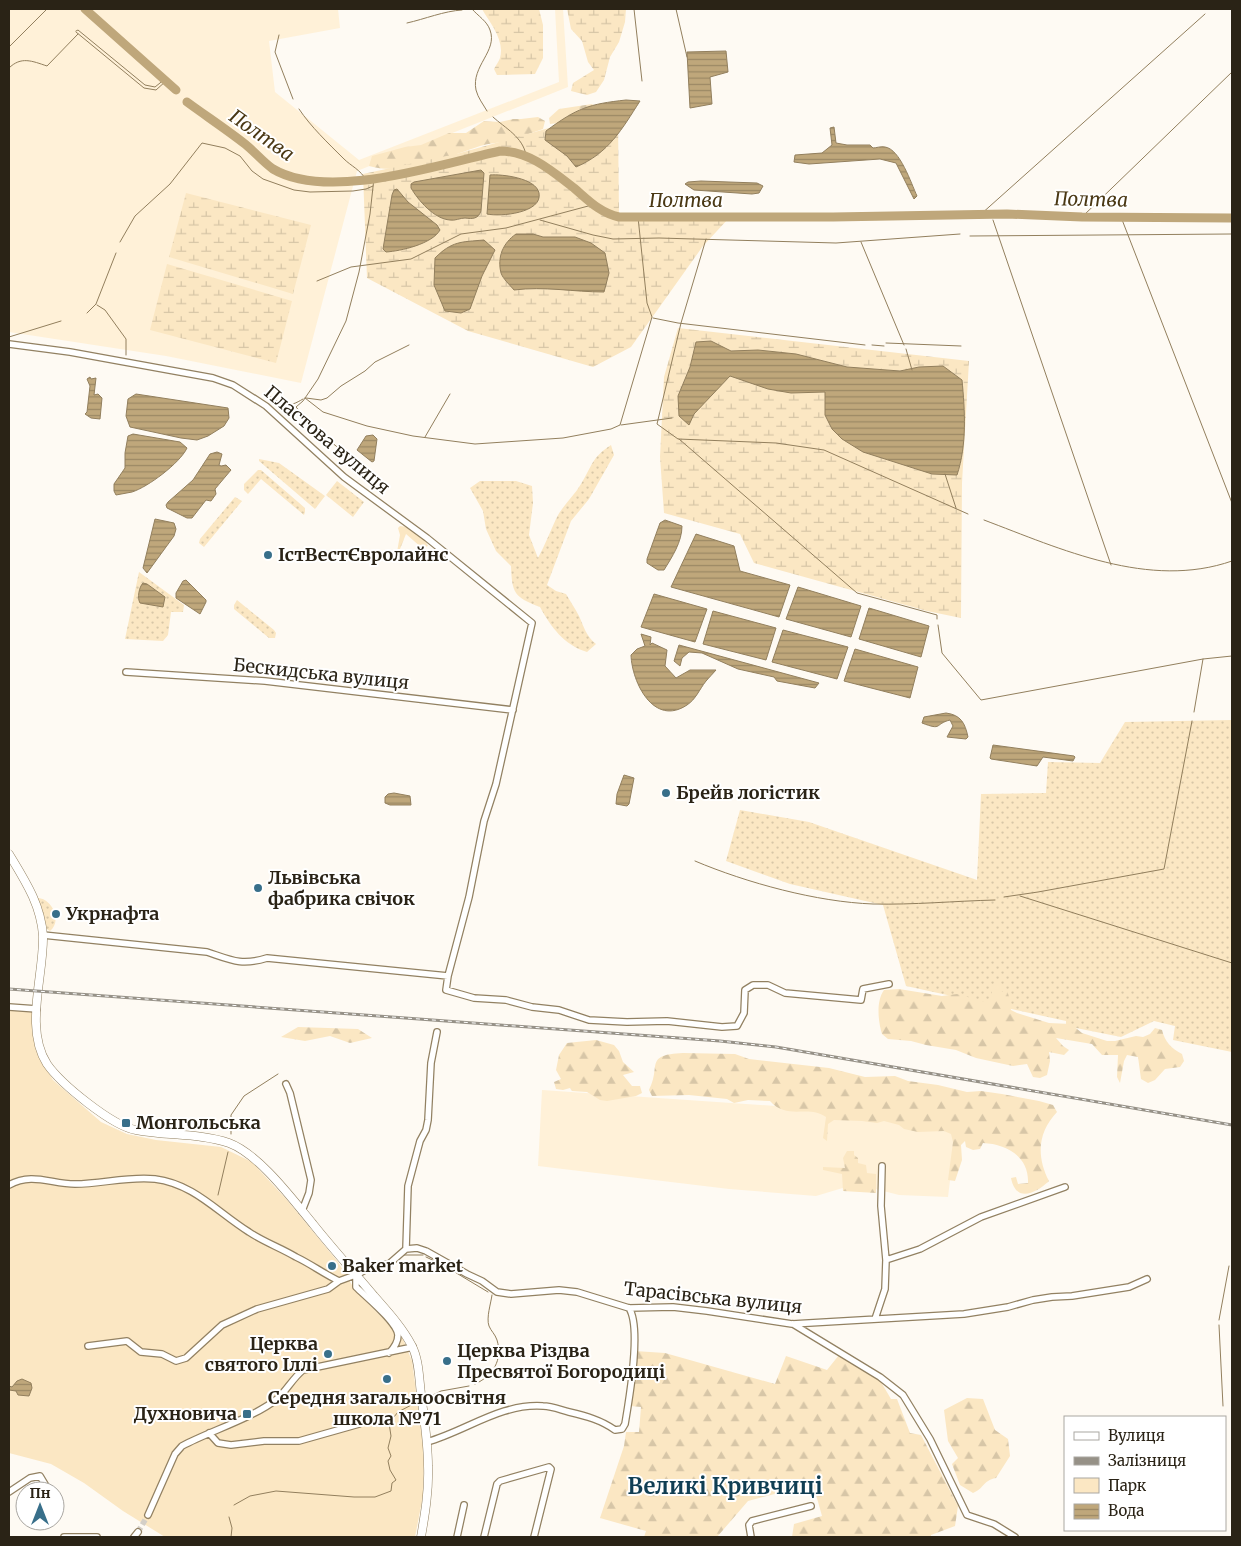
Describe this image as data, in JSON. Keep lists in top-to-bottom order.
{
  "streets": {
    "street": ["Пластова вулиця", "Бескидська вулиця", "Тарасівська вулиця"]
  },
  "crossings": [
    ["Пластова вулиця", "Бескидська вулиця"]
  ],
  "districts": ["Великі Кривчиці"],
  "water": ["Полтва"],
  "places": {
    "other": [
      "ІстВестЄвролайнс",
      "Брейв логістик",
      "Львівська фабрика свічок",
      "Укрнафта",
      "Baker market",
      "Церква святого Іллі",
      "Церква Різдва Пресвятої Богородиці",
      "Середня загальноосвітня школа №71"
    ],
    "transit": ["Монгольська", "Духновича"]
  },
  "legend": [
    "Вулиця",
    "Залізниця",
    "Парк",
    "Вода"
  ],
  "north": "top"
}
